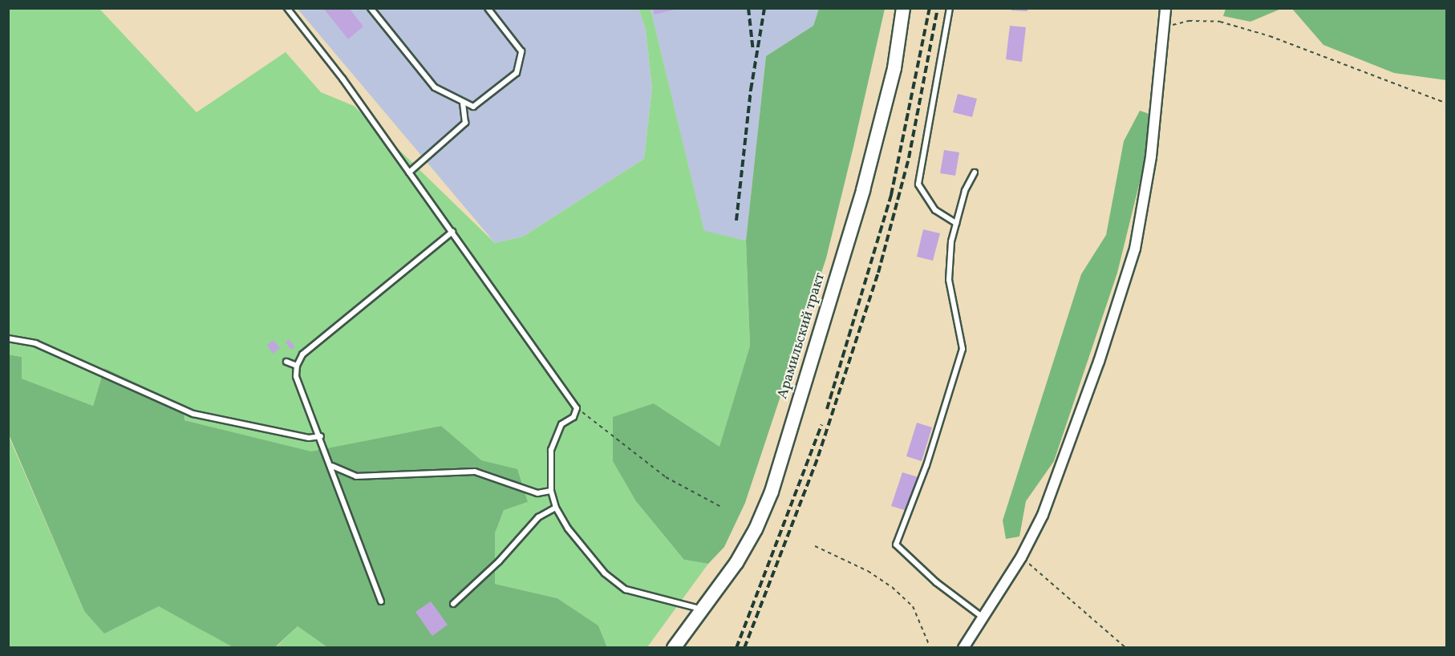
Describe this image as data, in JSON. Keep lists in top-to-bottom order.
{
  "streets": {
    "main road": ["Арамильский тракт"]
  }
}
